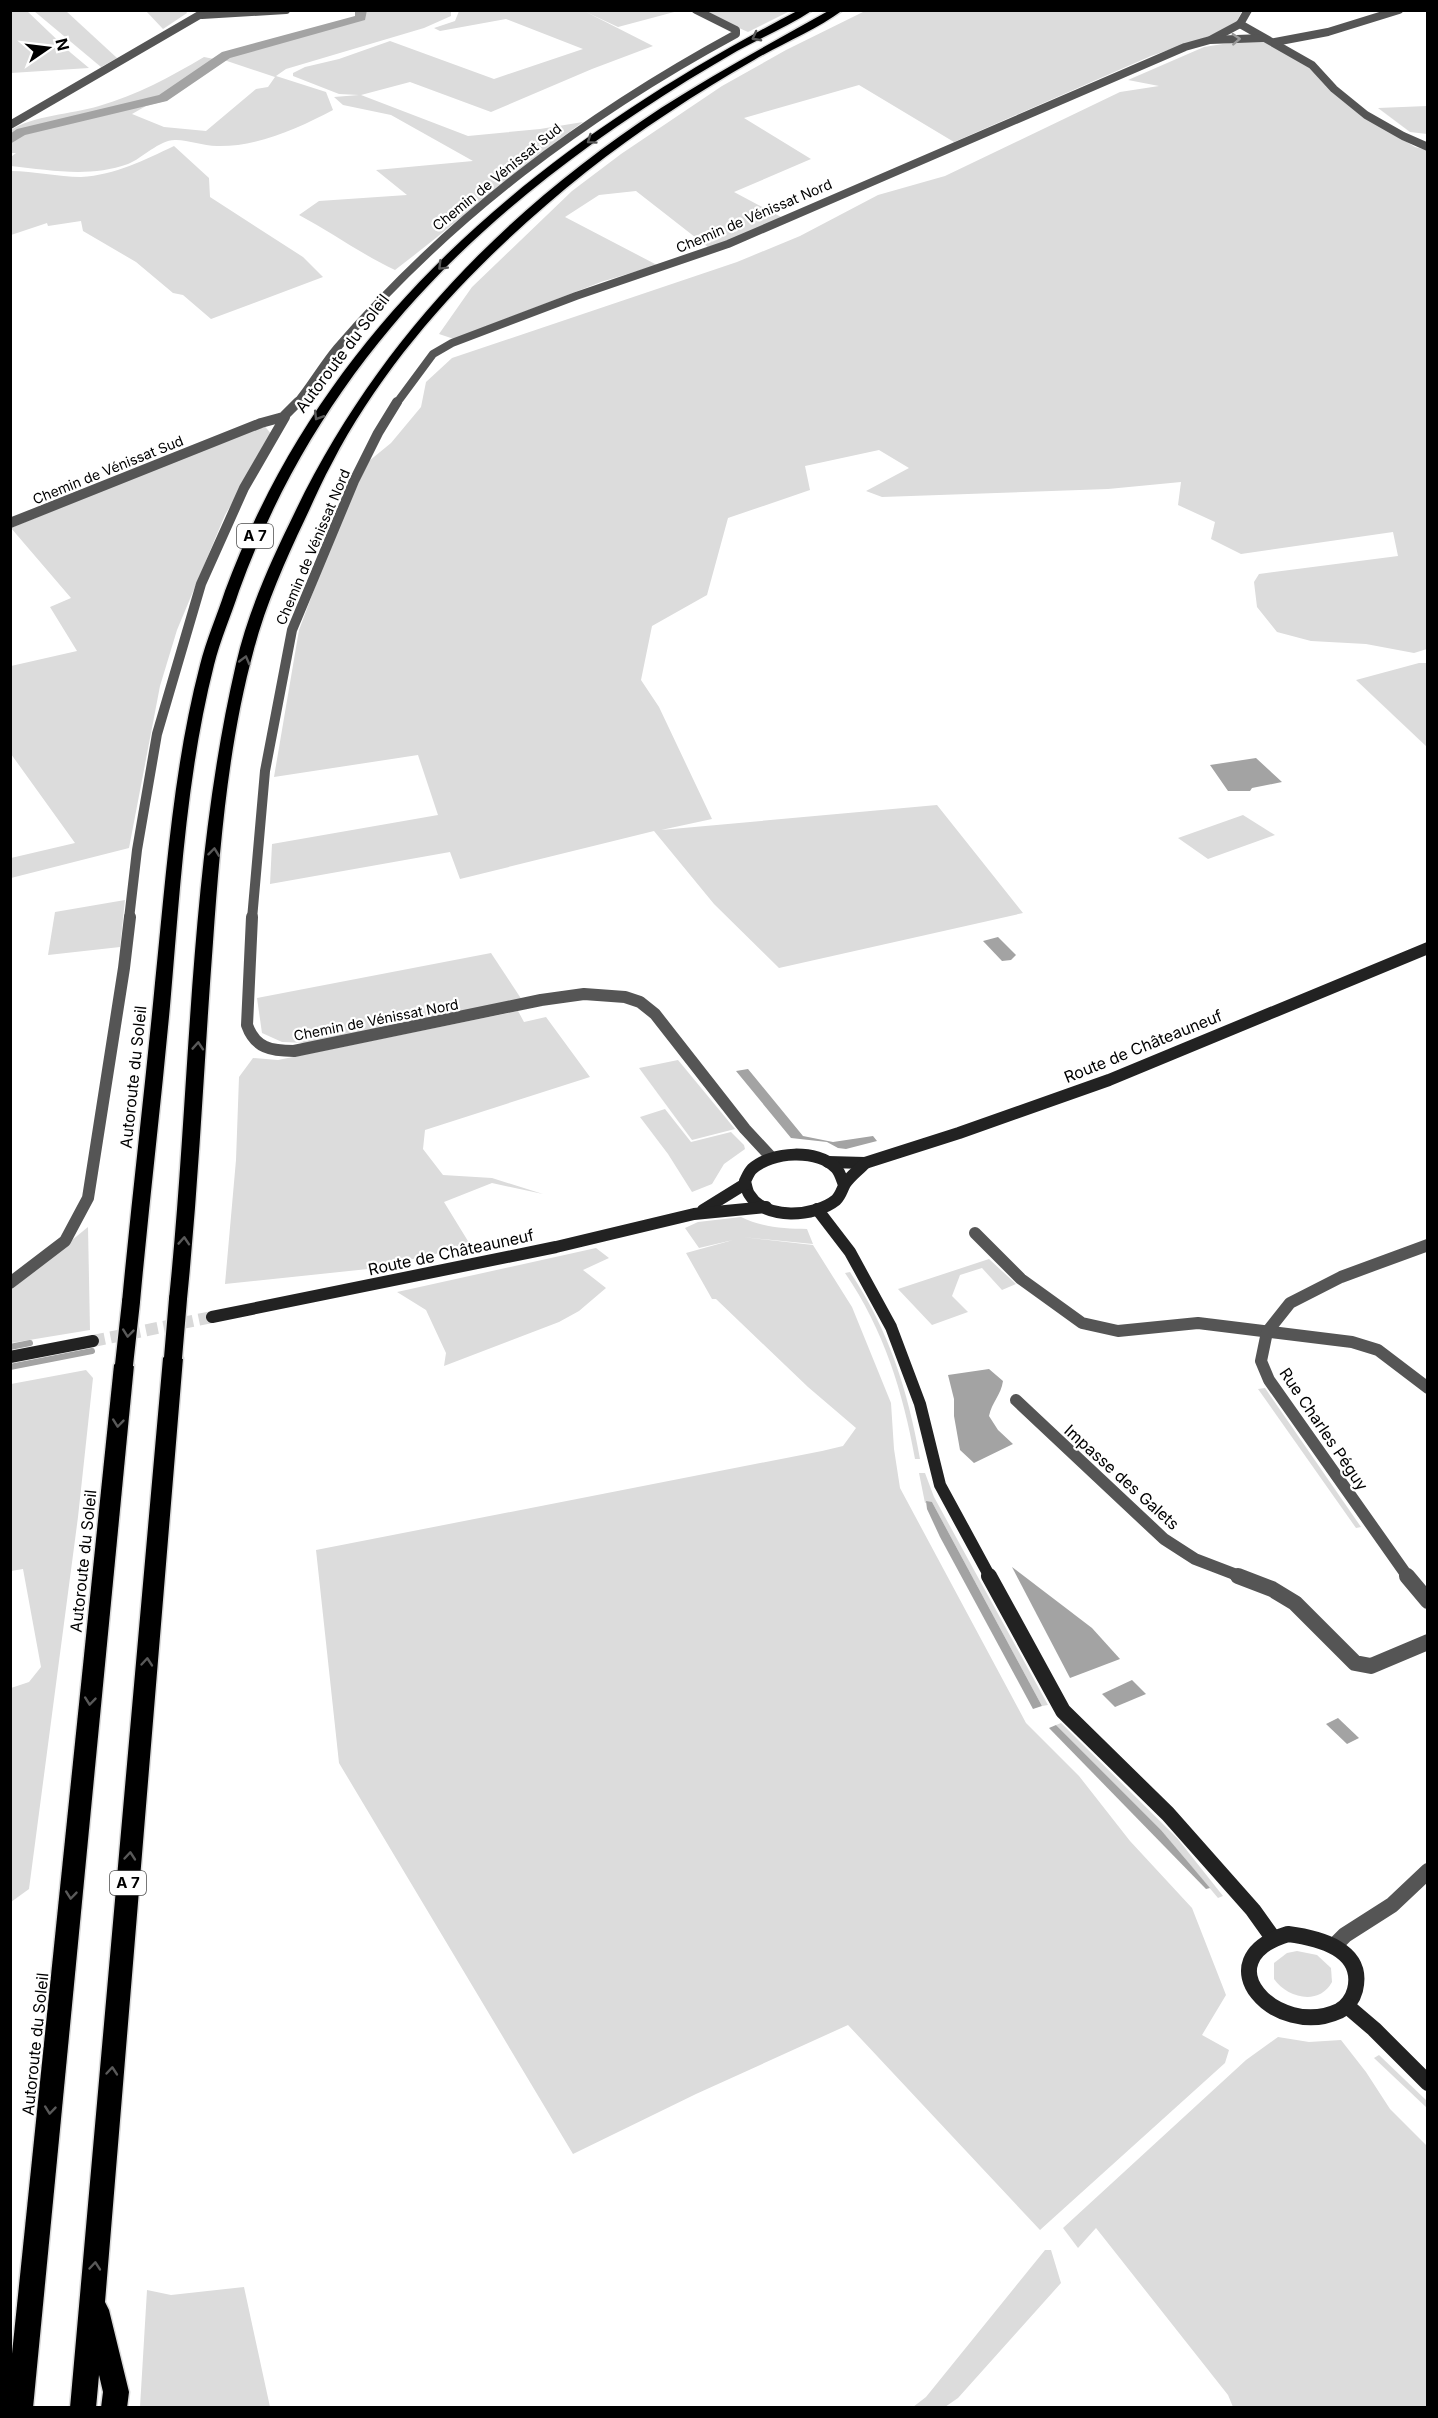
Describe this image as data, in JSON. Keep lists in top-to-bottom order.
{
  "streets": {
    "highway": ["Autoroute du Soleil", "A 7"],
    "main road": ["Route de Châteauneuf"],
    "street": [
      "Chemin de Vénissat Sud",
      "Chemin de Vénissat Nord",
      "Rue Charles Péguy",
      "Impasse des Galets"
    ]
  },
  "crossings": [
    ["Chemin de Vénissat Nord", "Route de Châteauneuf"]
  ],
  "north": "right"
}
